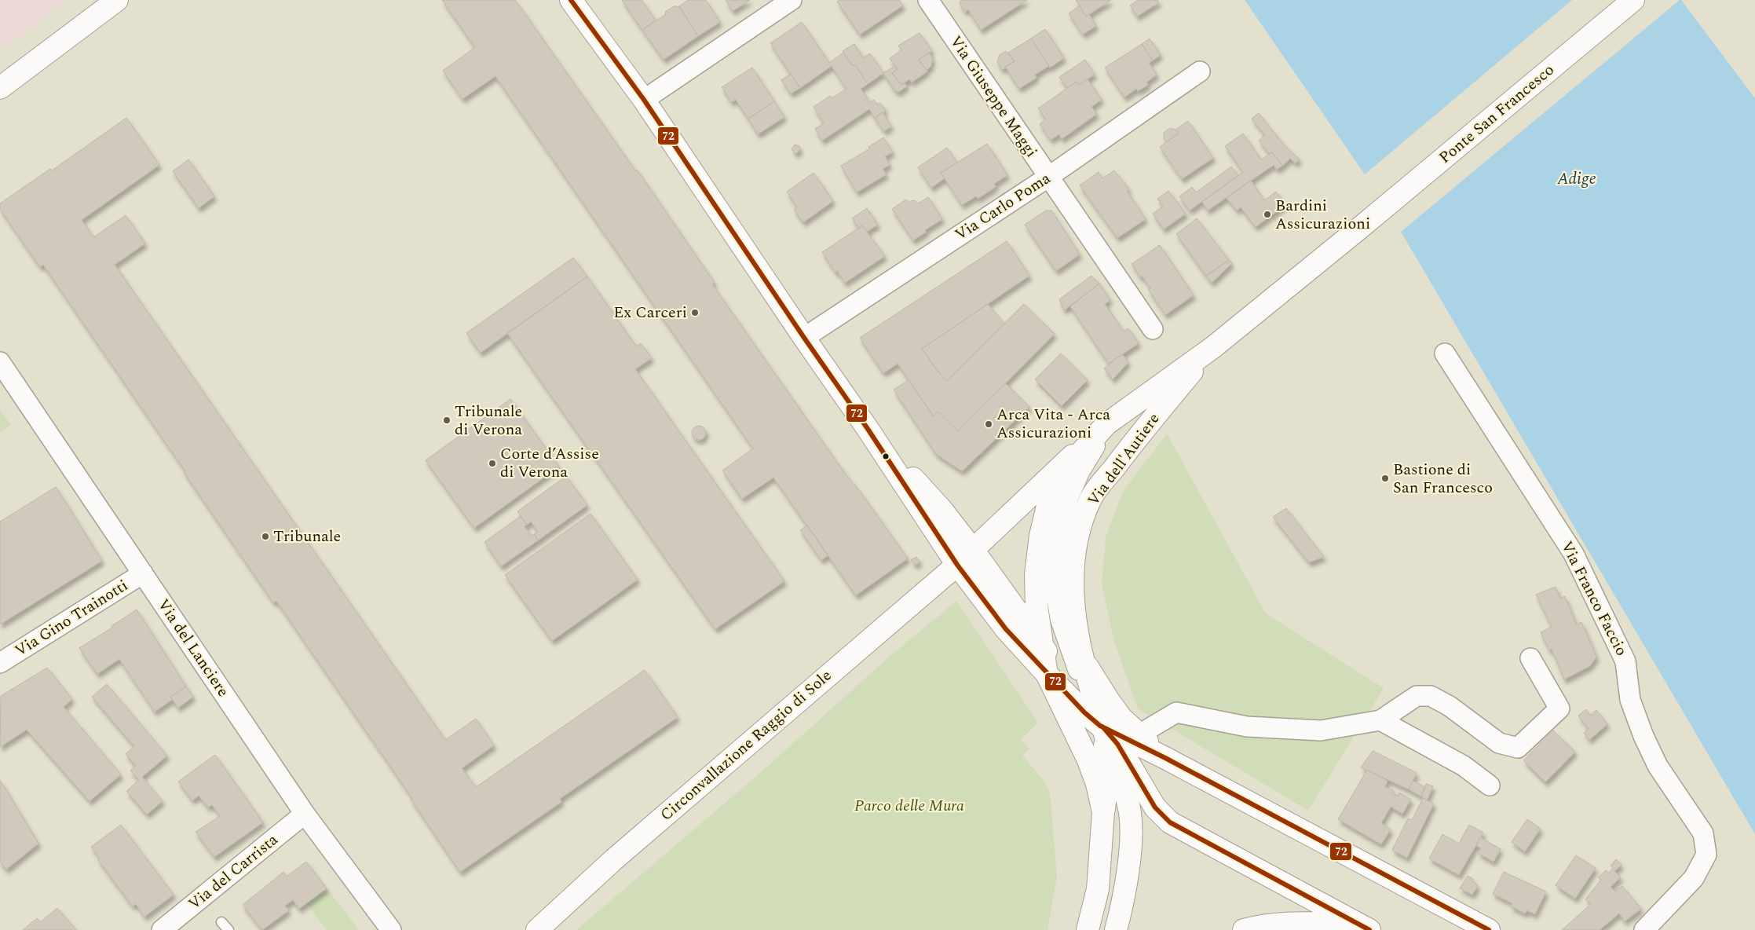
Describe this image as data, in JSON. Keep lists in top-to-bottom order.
{
  "streets": {
    "main road": ["Ponte San Francesco", "Via dell'Autiere", "Circonvallazione Raggio di Sole"],
    "street": [
      "Via Giuseppe Maggi",
      "Via Carlo Poma",
      "Via Franco Faccio",
      "Via Gino Trainotti",
      "Via del Lanciere",
      "Via del Carrista"
    ]
  },
  "crossings": [
    ["Via Giuseppe Maggi", "Via Carlo Poma"],
    ["Ponte San Francesco", "Via dell'Autiere"],
    ["Via dell'Autiere", "Circonvallazione Raggio di Sole"],
    ["Via Gino Trainotti", "Via del Lanciere"],
    ["Via del Lanciere", "Via del Carrista"]
  ],
  "water": ["Adige"],
  "parks": ["Parco delle Mura"],
  "places": [
    "Bardini Assicurazioni",
    "Ex Carceri",
    "Tribunale di Verona",
    "Arca Vita - Arca Assicurazioni",
    "Corte d’Assise di Verona",
    "Bastione di San Francesco",
    "Tribunale"
  ],
  "lines": ["transit line 72"]
}
